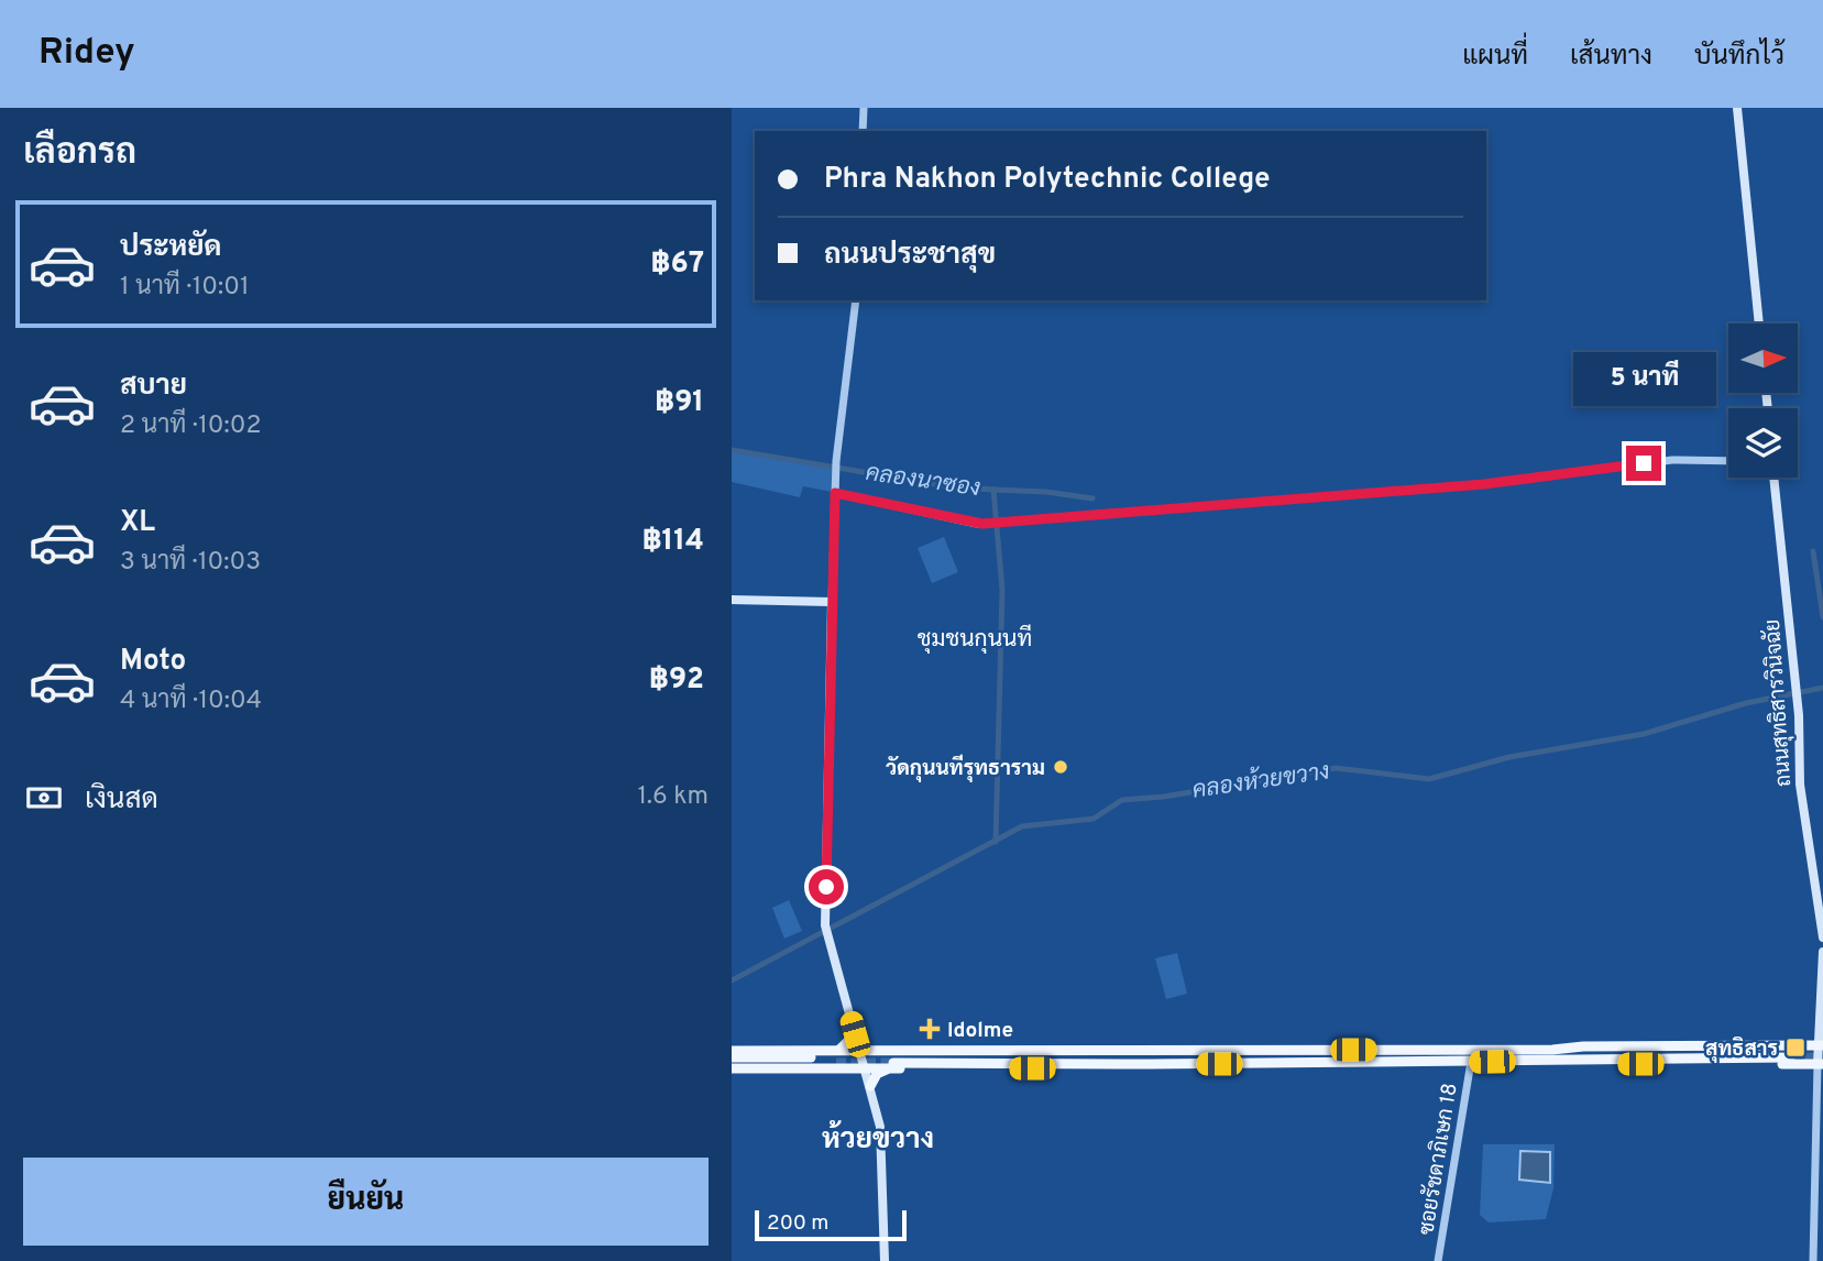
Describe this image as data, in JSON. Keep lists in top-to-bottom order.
{
  "streets": {
    "main road": ["ถนนสุทธิสารวินิจฉัย"],
    "street": ["ซอยรัชดาภิเษก 18"]
  },
  "districts": ["ชุมชนกุนนที", "ห้วยขวาง"],
  "water": ["คลองนาซอง", "คลองห้วยขวาง"],
  "places": {
    "other": ["วัดกุนนทีรุทธาราม"],
    "health": ["Idolme"],
    "transit": ["สุทธิสาร"]
  },
  "scale_bar": "200 m",
  "north": "right",
  "page": {
    "header": "Ridey",
    "nav": ["แผนที่", "เส้นทาง", "บันทึกไว้"],
    "heading": "เลือกรถ",
    "banner": ["Phra Nakhon Polytechnic College", "ถนนประชาสุข"],
    "list": [
      {
        "name": "ประหยัด",
        "note": "1 นาที · 10:01",
        "value": "฿67"
      },
      {
        "name": "สบาย",
        "note": "2 นาที · 10:02",
        "value": "฿91"
      },
      {
        "name": "XL",
        "note": "3 นาที · 10:03",
        "value": "฿114"
      },
      {
        "name": "Moto",
        "note": "4 นาที · 10:04",
        "value": "฿92"
      }
    ],
    "bubble": "5 นาที",
    "pay": ["เงินสด", "1.6 km"],
    "buttons": "ยืนยัน",
    "scale": "200 m"
  }
}
